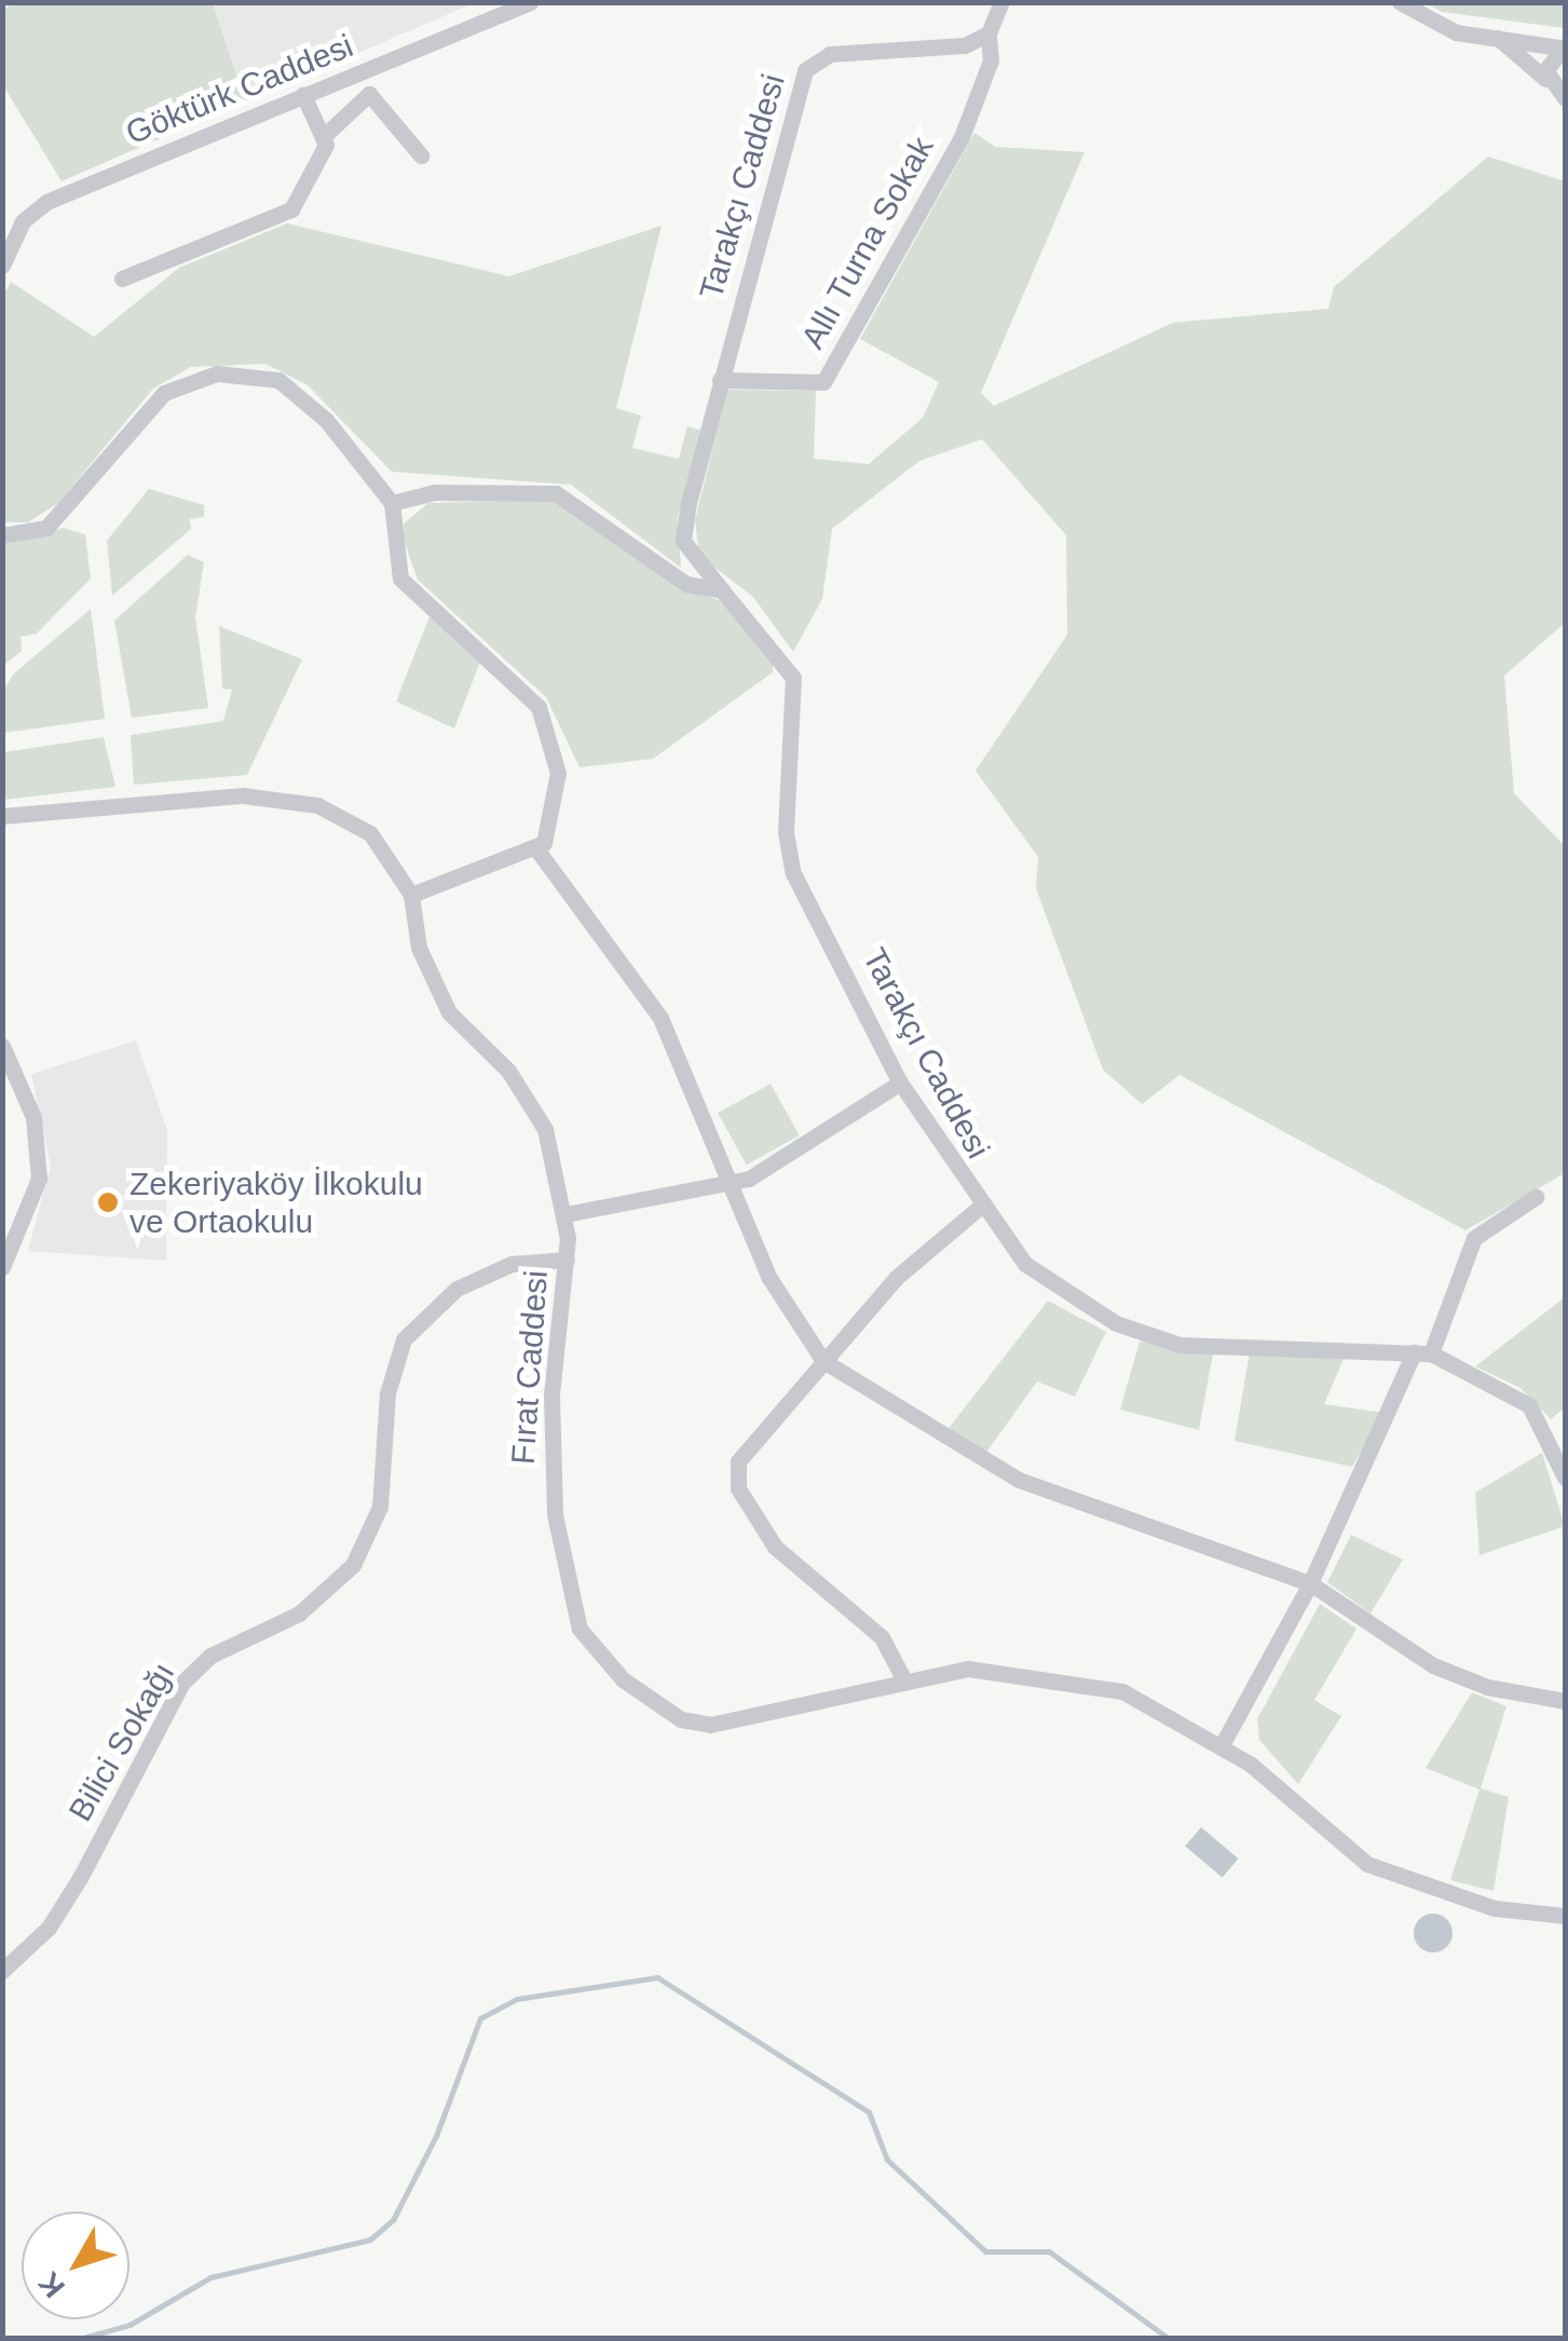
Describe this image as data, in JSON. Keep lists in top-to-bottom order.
{
  "streets": {
    "street": [
      "Göktürk Caddesi",
      "Tarakçı Caddesi",
      "Allı Turna Sokak",
      "Fırat Caddesi",
      "Bilici Sokağı"
    ]
  },
  "crossings": [
    ["Tarakçı Caddesi", "Allı Turna Sokak"],
    ["Fırat Caddesi", "Bilici Sokağı"]
  ],
  "places": ["Zekeriyaköy İlkokulu ve Ortaokulu"],
  "north": "bottom left"
}
